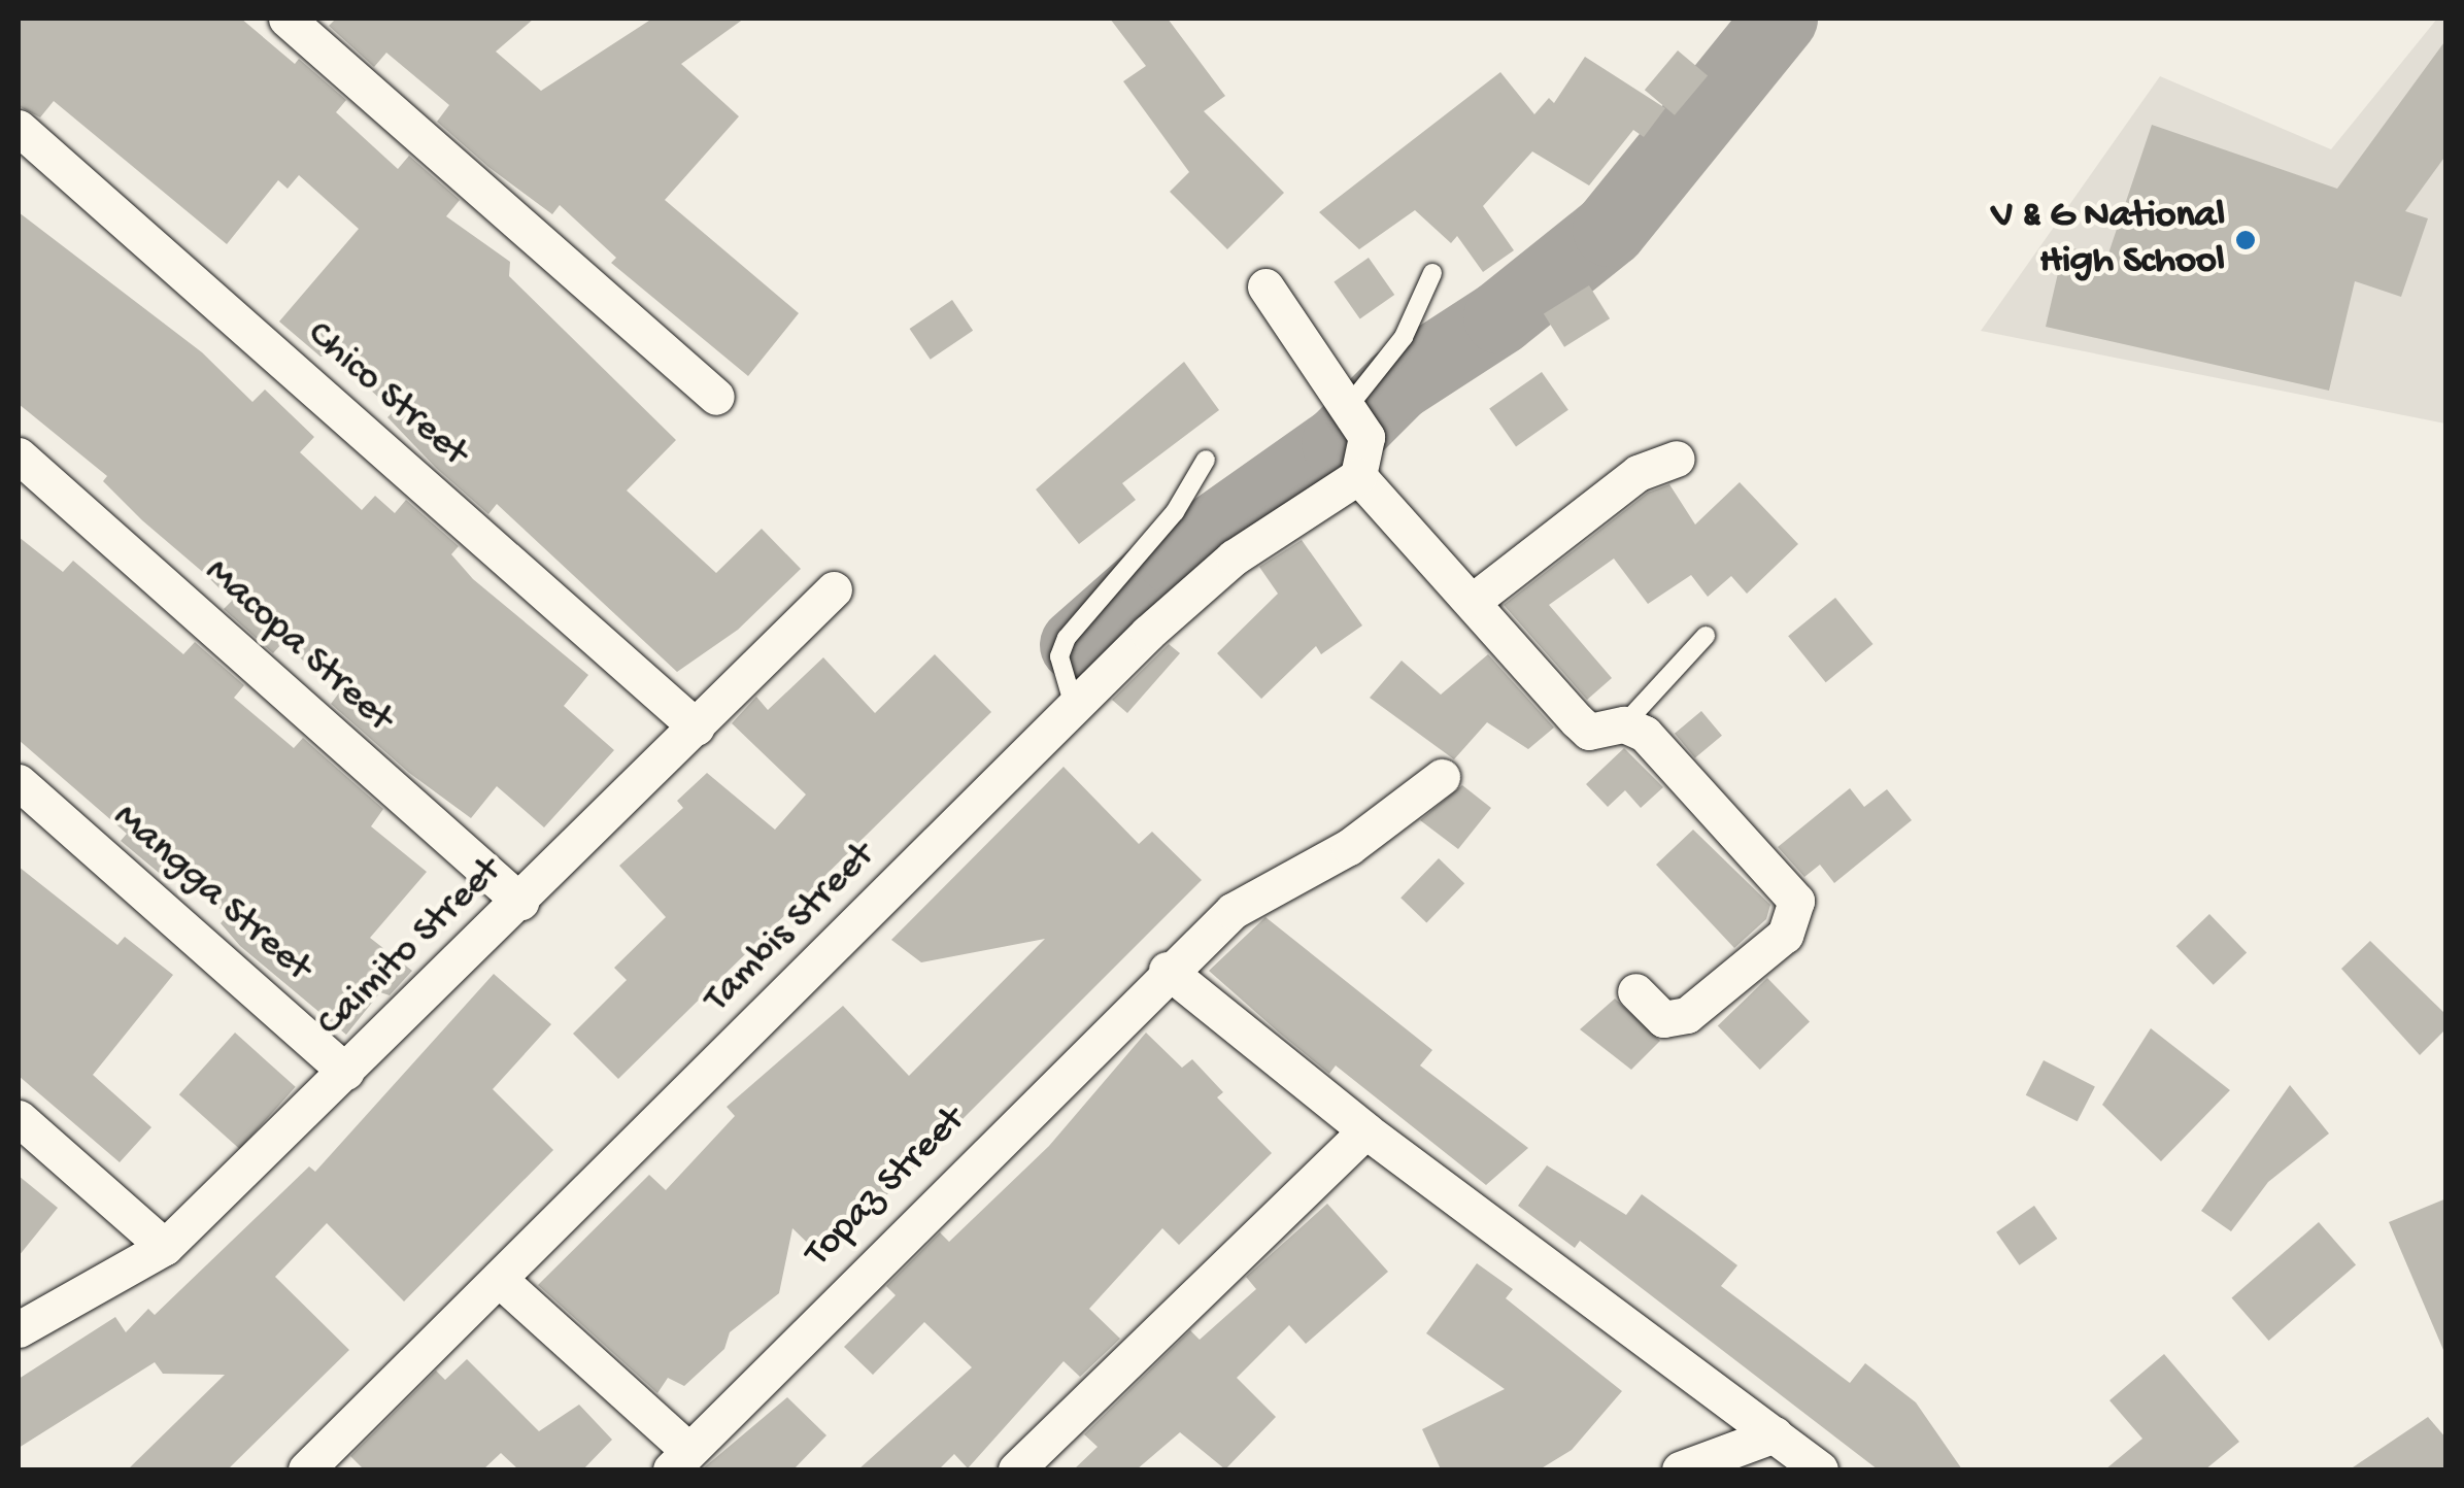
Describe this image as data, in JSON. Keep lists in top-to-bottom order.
{
  "streets": {
    "street": [
      "Chico Street",
      "Macopa Street",
      "Mangga Street",
      "Tambis Street",
      "Caimito Street",
      "Topaz Street"
    ]
  },
  "crossings": [
    ["Chico Street", "Caimito Street"],
    ["Macopa Street", "Caimito Street"],
    ["Mangga Street", "Caimito Street"]
  ],
  "places": ["V & G National High School"]
}
